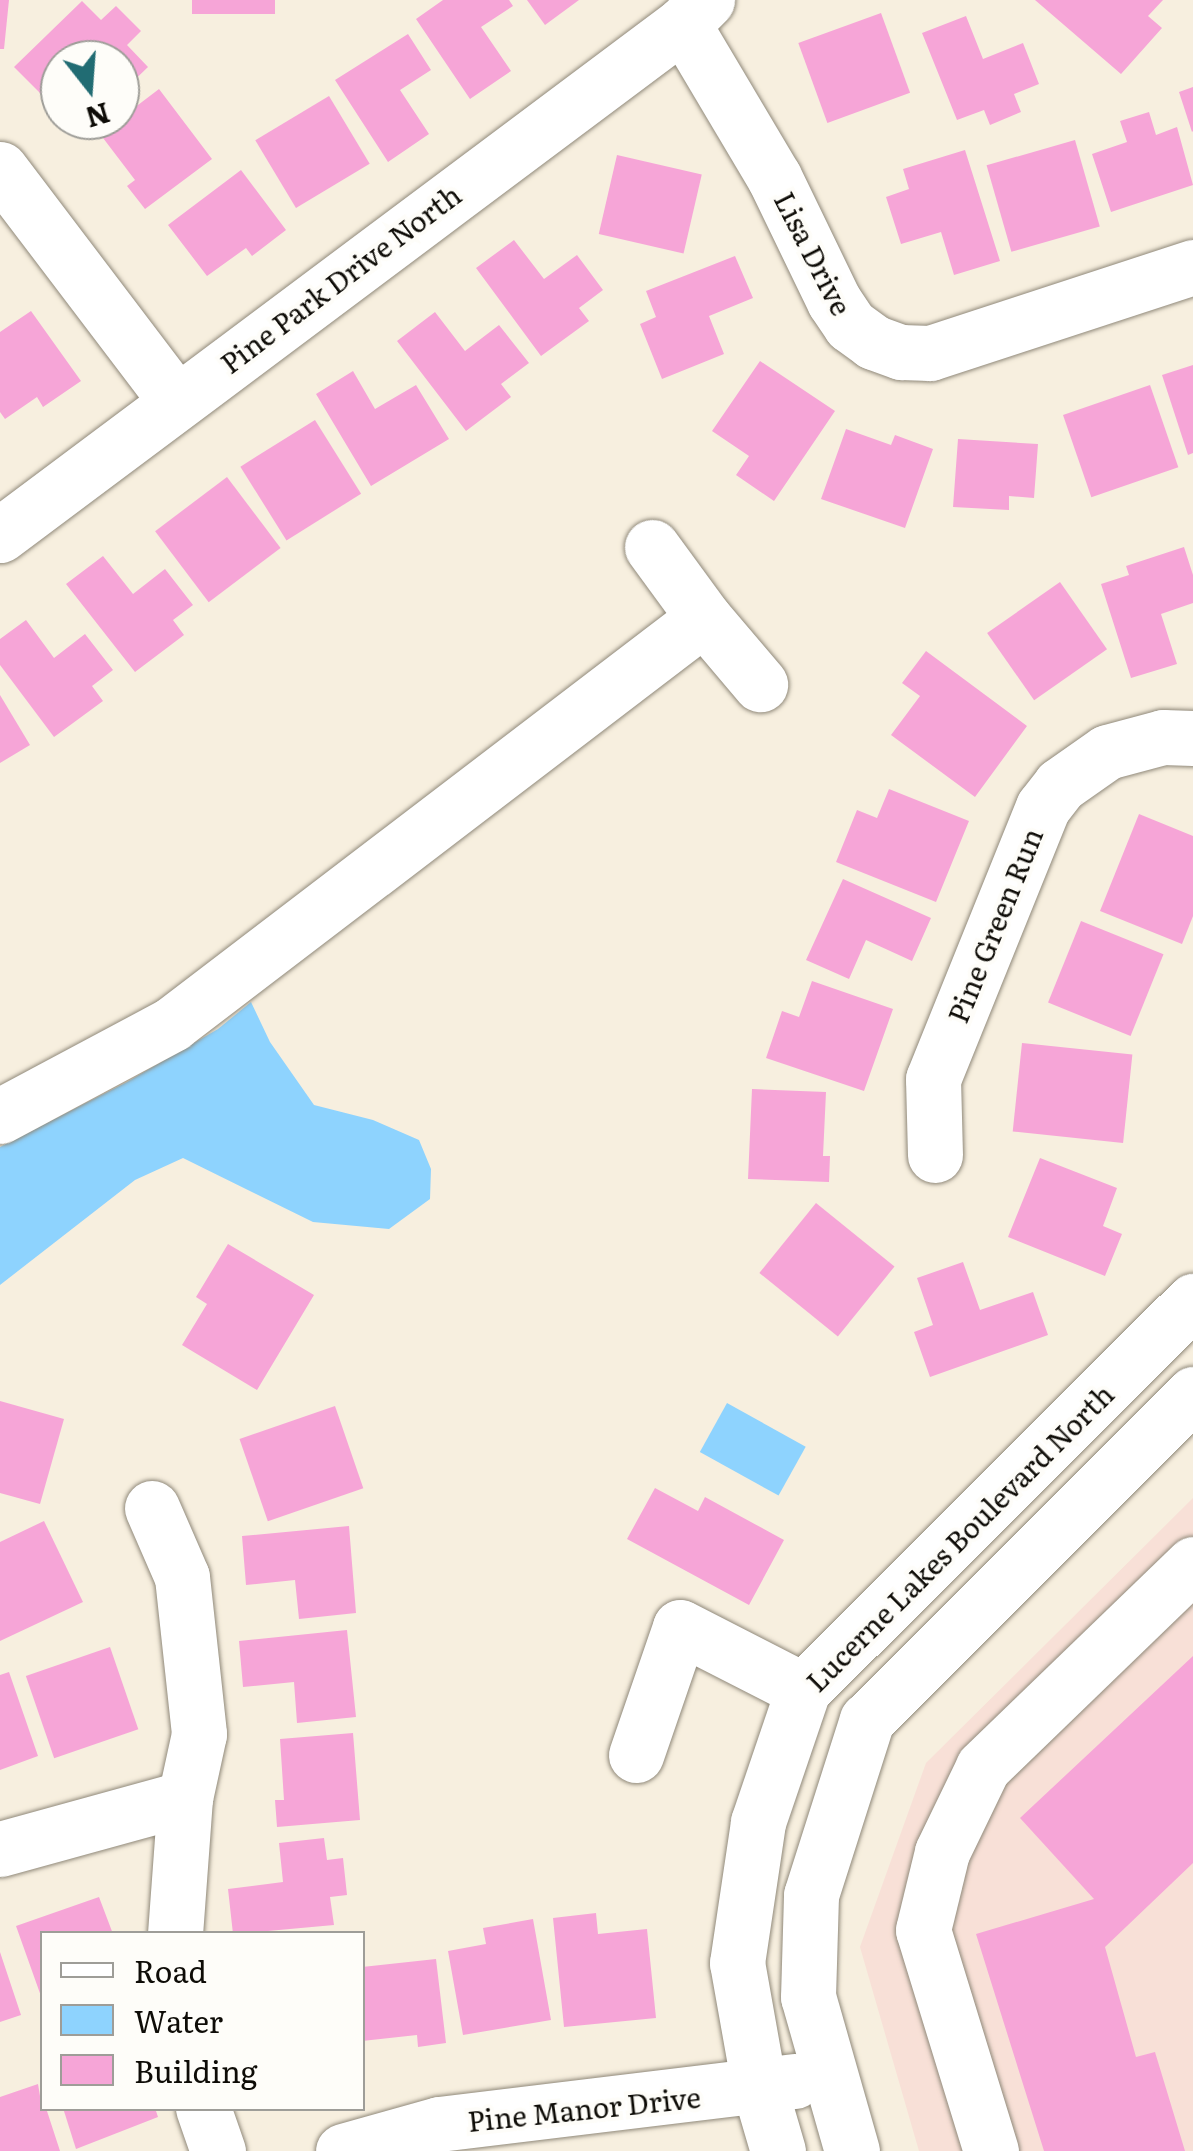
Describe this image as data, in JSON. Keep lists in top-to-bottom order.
{
  "streets": {
    "street": [
      "Lisa Drive",
      "Pine Park Drive North",
      "Pine Green Run",
      "Lucerne Lakes Boulevard North",
      "Pine Manor Drive"
    ]
  },
  "crossings": [
    ["Lisa Drive", "Pine Park Drive North"],
    ["Lucerne Lakes Boulevard North", "Pine Manor Drive"]
  ],
  "legend": ["Road", "Water", "Building"],
  "north": "bottom"
}
